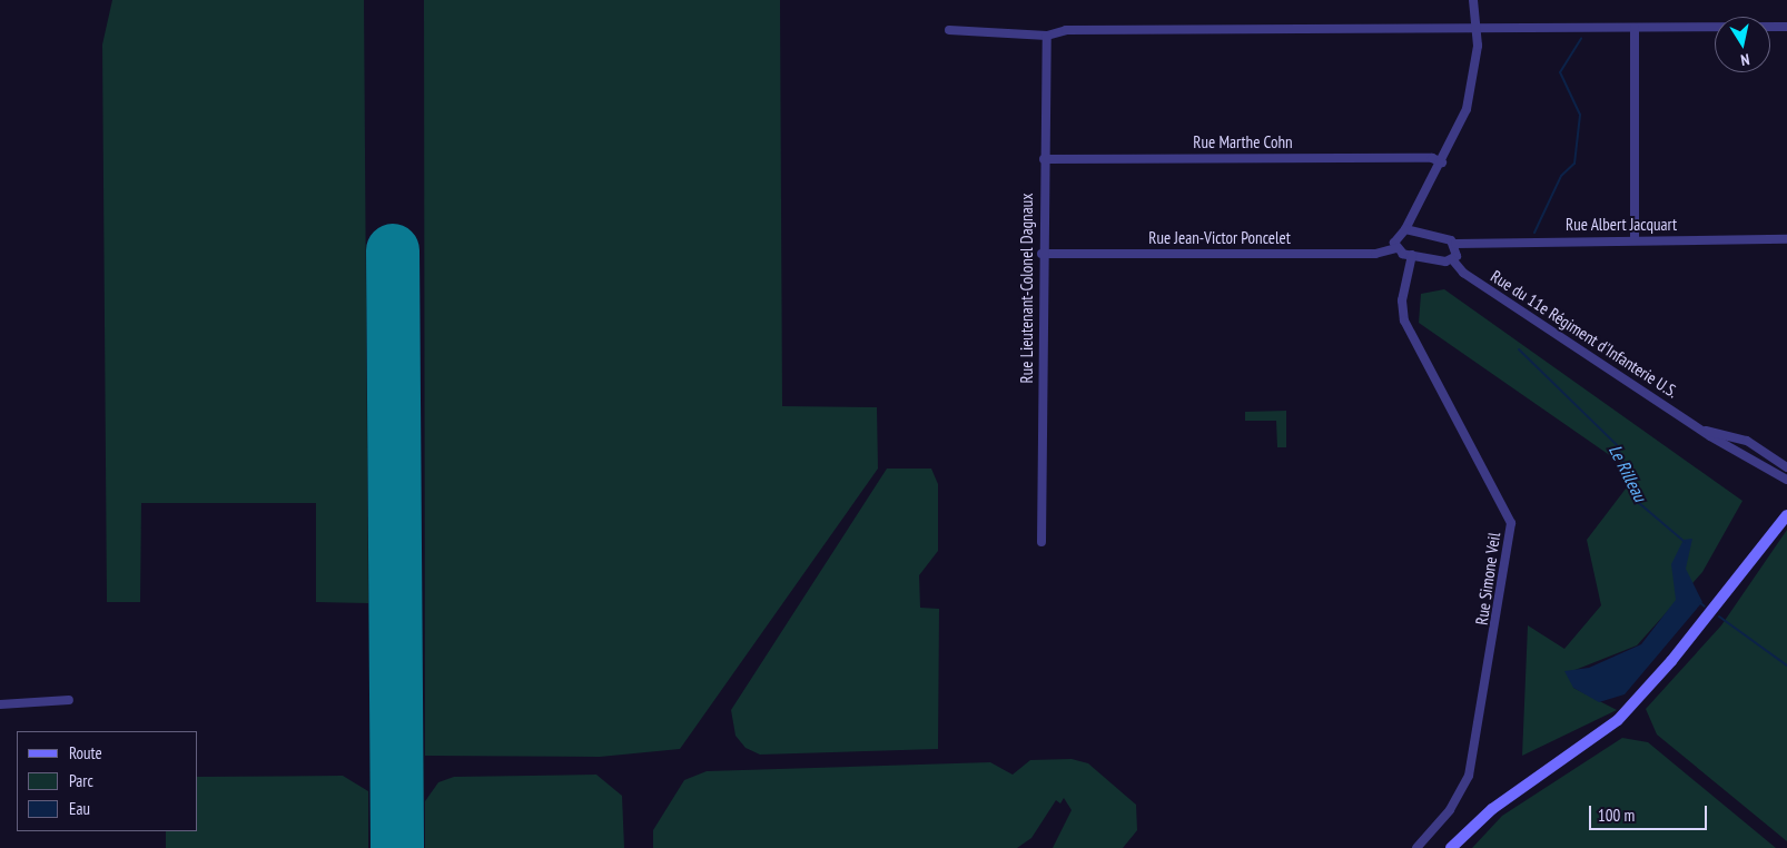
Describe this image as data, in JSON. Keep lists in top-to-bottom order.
{
  "streets": {
    "street": [
      "Rue Marthe Cohn",
      "Rue Albert Jacquart",
      "Rue Jean-Victor Poncelet",
      "Rue Lieutenant-Colonel Dagnaux",
      "Rue du 11e Régiment d'Infanterie U.S.",
      "Rue Simone Veil"
    ]
  },
  "crossings": [
    ["Rue Marthe Cohn", "Rue Lieutenant-Colonel Dagnaux"],
    ["Rue Jean-Victor Poncelet", "Rue Lieutenant-Colonel Dagnaux"]
  ],
  "water": ["Le Rilleau"],
  "legend": ["Route", "Parc", "Eau"],
  "scale_bar": "100 m",
  "north": "bottom"
}
